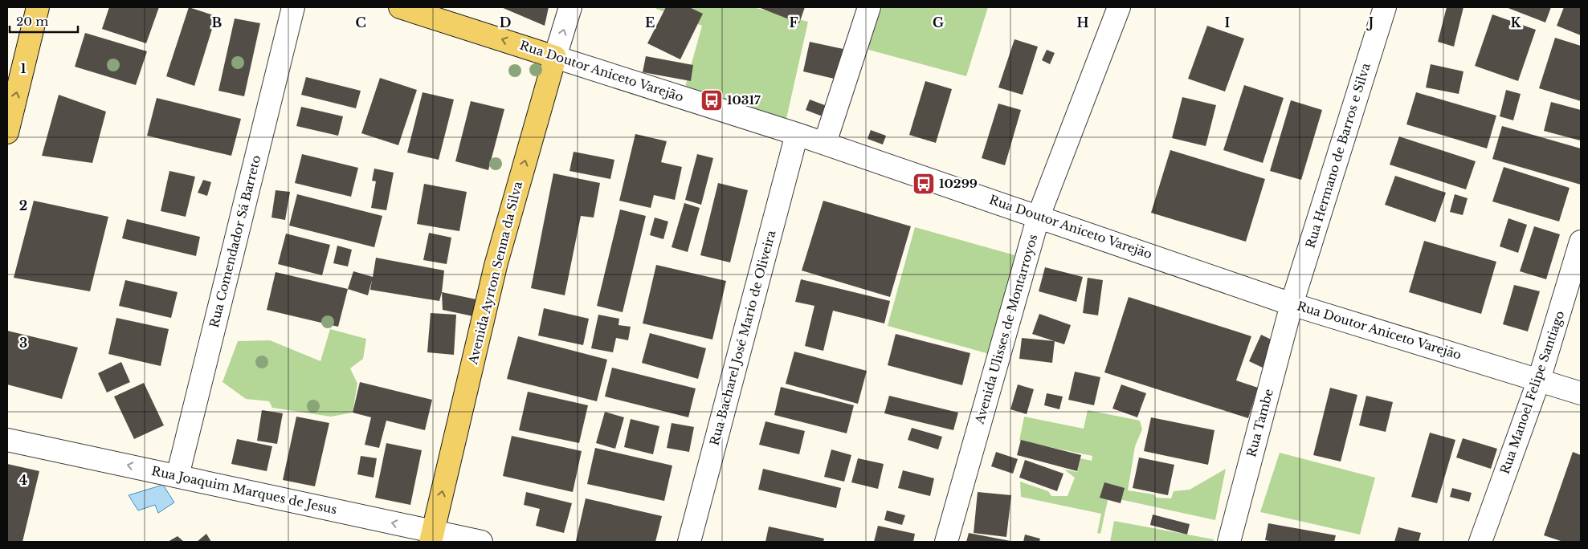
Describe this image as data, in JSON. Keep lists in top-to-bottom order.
{
  "streets": {
    "main road": ["Rua Doutor Aniceto Varejão", "Avenida Ayrton Senna da Silva"],
    "street": [
      "Rua Hermano de Barros e Silva",
      "Rua Comendador Sá Barreto",
      "Avenida Ulisses de Montarroyos",
      "Rua Bacharel José Mario de Oliveira",
      "Rua Manoel Felipe Santiago",
      "Rua Tambe",
      "Rua Joaquim Marques de Jesus"
    ]
  },
  "crossings": [
    ["Rua Doutor Aniceto Varejão", "Rua Hermano de Barros e Silva"],
    ["Rua Doutor Aniceto Varejão", "Avenida Ayrton Senna da Silva"],
    ["Rua Doutor Aniceto Varejão", "Avenida Ulisses de Montarroyos"],
    ["Rua Doutor Aniceto Varejão", "Rua Bacharel José Mario de Oliveira"],
    ["Rua Doutor Aniceto Varejão", "Rua Manoel Felipe Santiago"],
    ["Rua Doutor Aniceto Varejão", "Rua Tambe"],
    ["Rua Hermano de Barros e Silva", "Rua Tambe"],
    ["Rua Comendador Sá Barreto", "Rua Joaquim Marques de Jesus"],
    ["Avenida Ayrton Senna da Silva", "Rua Joaquim Marques de Jesus"]
  ],
  "one_way": ["Avenida Ayrton Senna da Silva", "Rua Joaquim Marques de Jesus"],
  "places": {
    "bus stop": ["10317", "10299"]
  },
  "scale_bar": "20 m",
  "grid": {
    "columns": [
      "B",
      "C",
      "D",
      "E",
      "F",
      "G",
      "H",
      "I",
      "J",
      "K"
    ],
    "rows": [
      "1",
      "2",
      "3",
      "4"
    ]
  }
}
